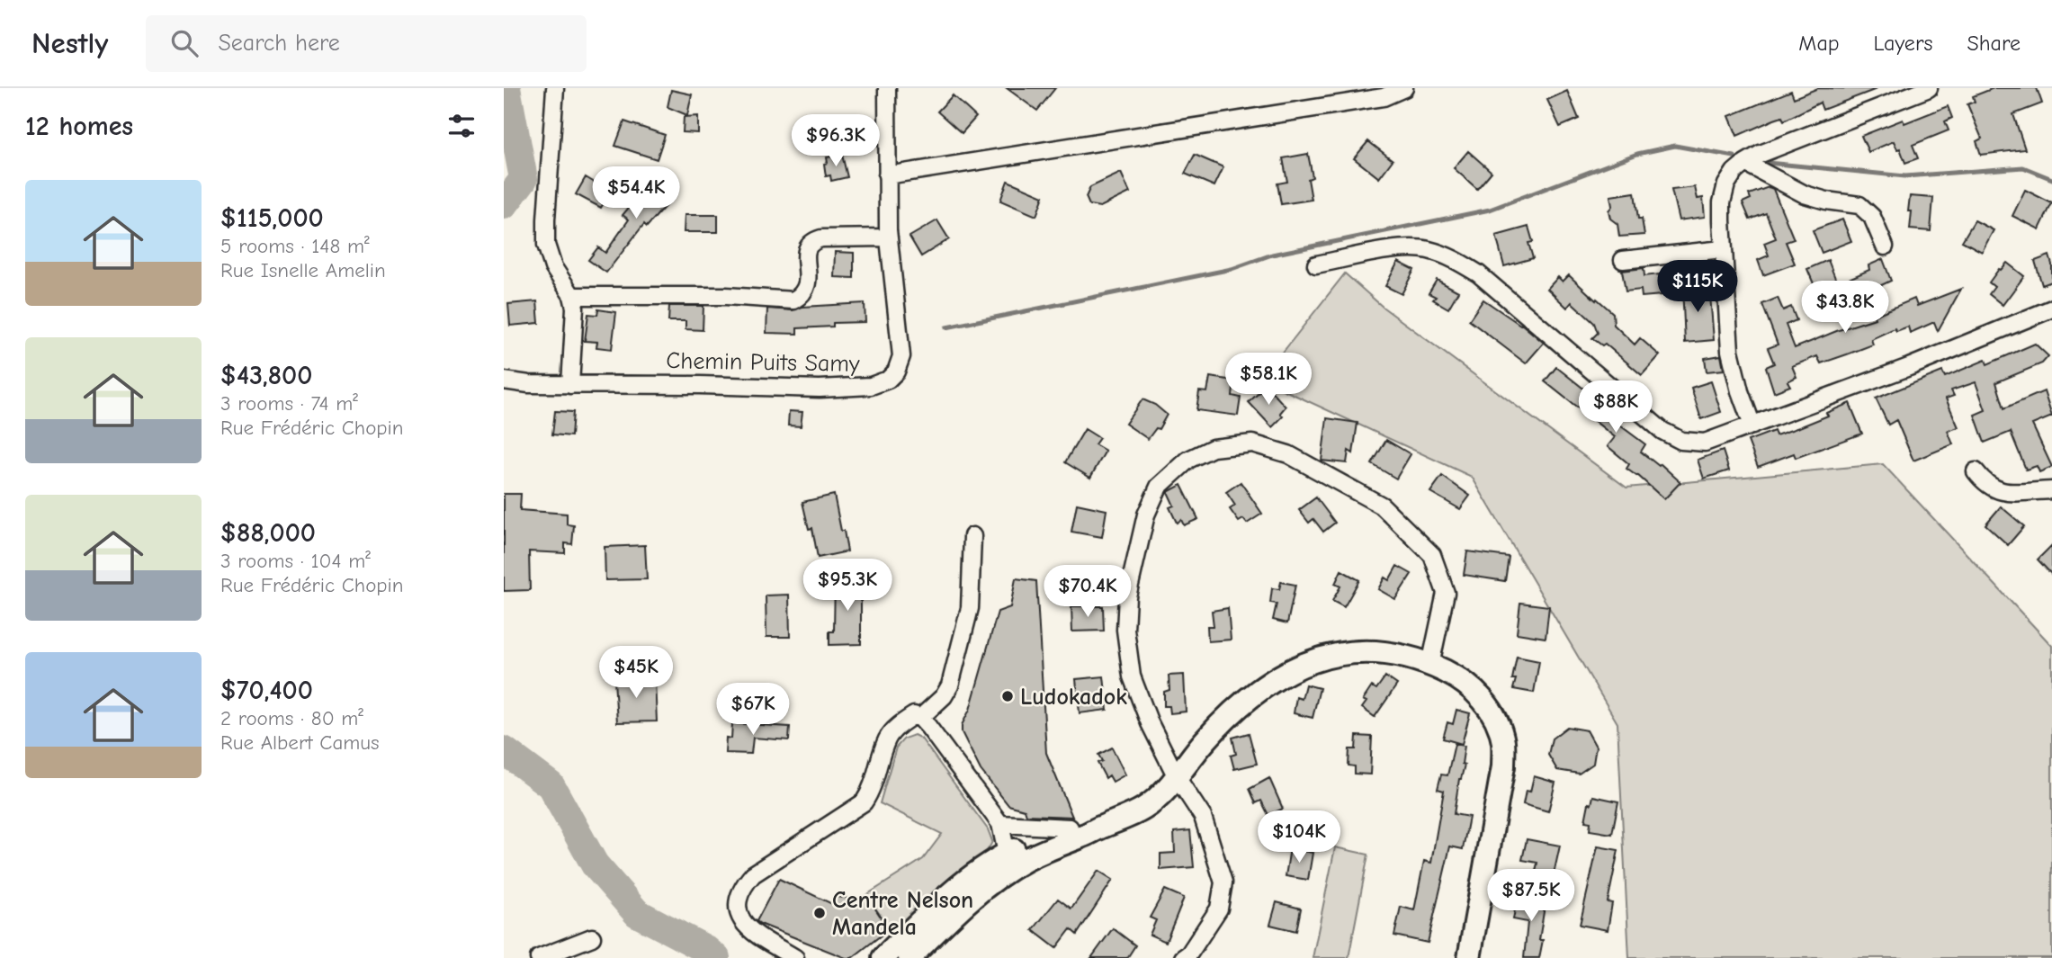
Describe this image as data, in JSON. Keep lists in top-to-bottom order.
{
  "streets": {
    "street": ["Chemin Puits Samy"]
  },
  "places": ["Ludokadok", "Centre Nelson Mandela"],
  "page": {
    "header": "Nestly",
    "search": "Search here",
    "nav": ["Map", "Layers", "Share"],
    "heading": "12 homes",
    "price": [
      "$96.3K",
      "$54.4K",
      "$115K",
      "$43.8K",
      "$58.1K",
      "$88K",
      "$95.3K",
      "$70.4K",
      "$45K",
      "$67K",
      "$104K",
      "$87.5K"
    ],
    "list": [
      {
        "name": "$115,000",
        "note": "5 rooms · 148 m² · Rue Isnelle Amelin"
      },
      {
        "name": "$43,800",
        "note": "3 rooms · 74 m² · Rue Frédéric Chopin"
      },
      {
        "name": "$88,000",
        "note": "3 rooms · 104 m² · Rue Frédéric Chopin"
      },
      {
        "name": "$70,400",
        "note": "2 rooms · 80 m² · Rue Albert Camus"
      }
    ]
  }
}
